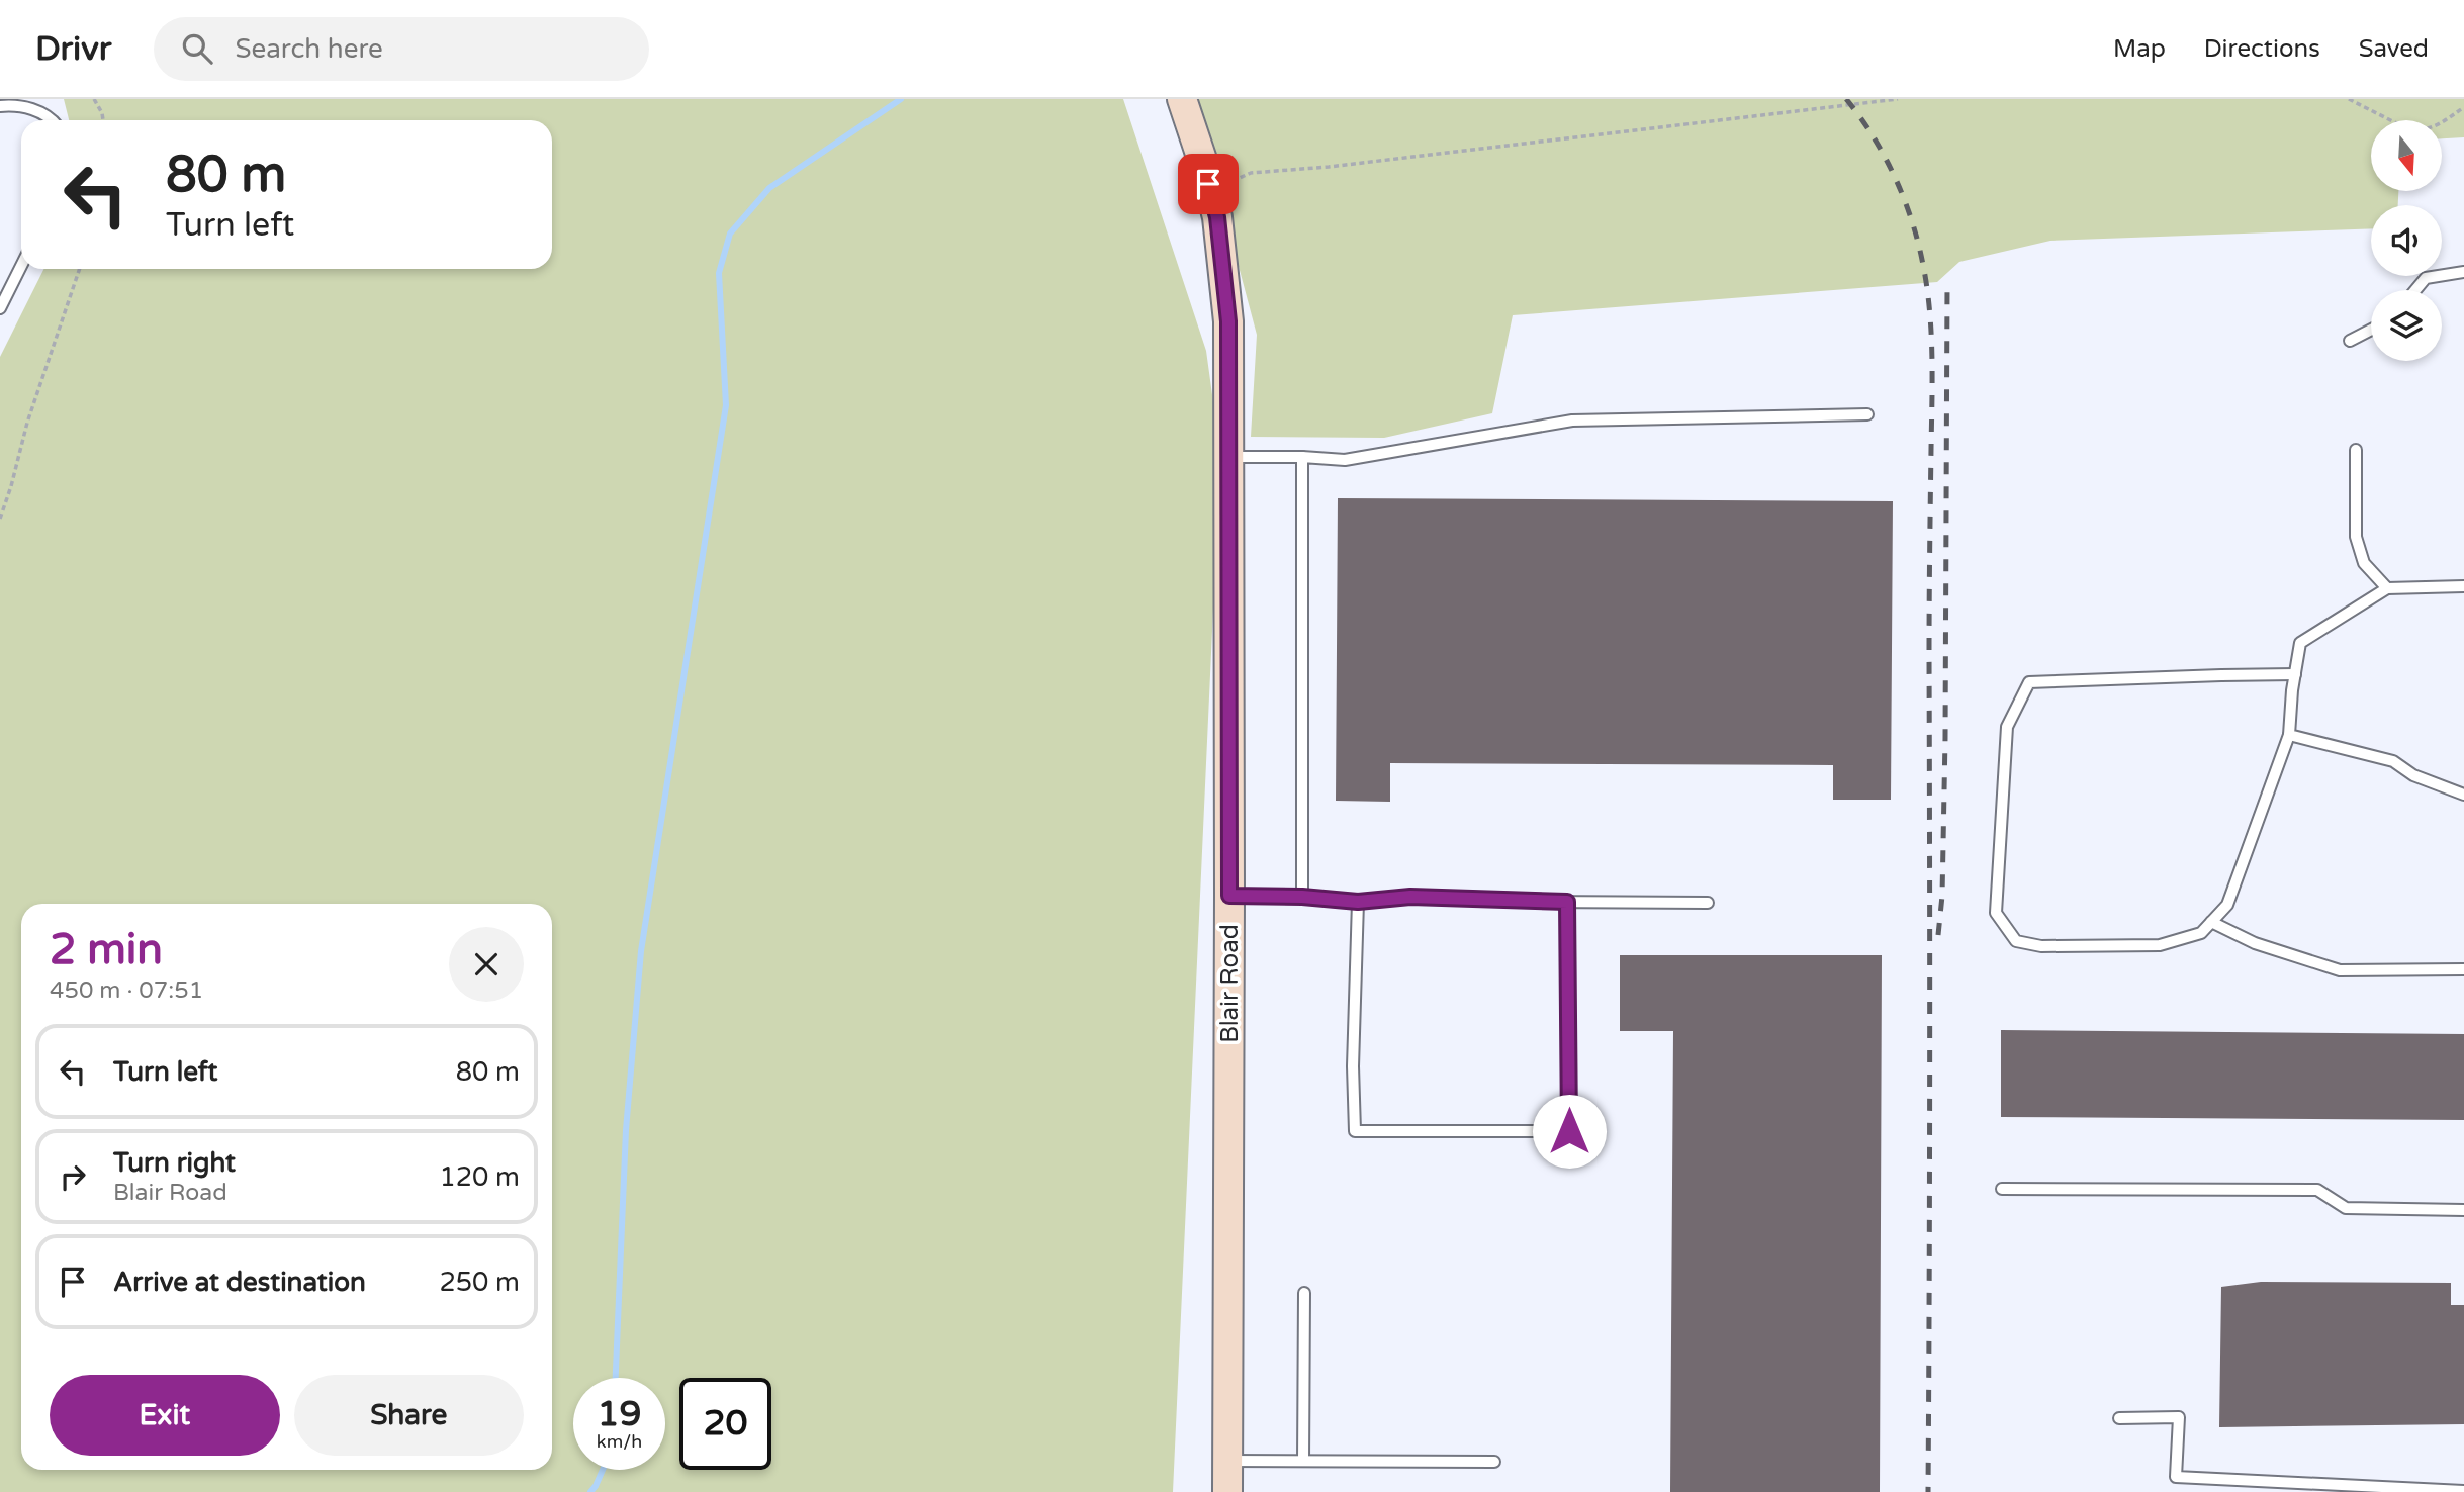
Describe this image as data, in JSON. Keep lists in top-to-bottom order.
{
  "streets": {
    "street": ["Blair Road"]
  },
  "north": "bottom",
  "page": {
    "header": "Drivr",
    "search": "Search here",
    "nav": ["Map", "Directions", "Saved"],
    "turn": ["80 m", "Turn left"],
    "heading": ["2 min", "450 m · 07:51"],
    "list": [
      {
        "name": "Turn left",
        "value": "80 m"
      },
      {
        "name": "Turn right",
        "note": "Blair Road",
        "value": "120 m"
      },
      {
        "name": "Arrive at destination",
        "value": "250 m"
      }
    ],
    "buttons": ["Exit", "Share"],
    "speed": "19 km/h",
    "limit": "20"
  }
}
